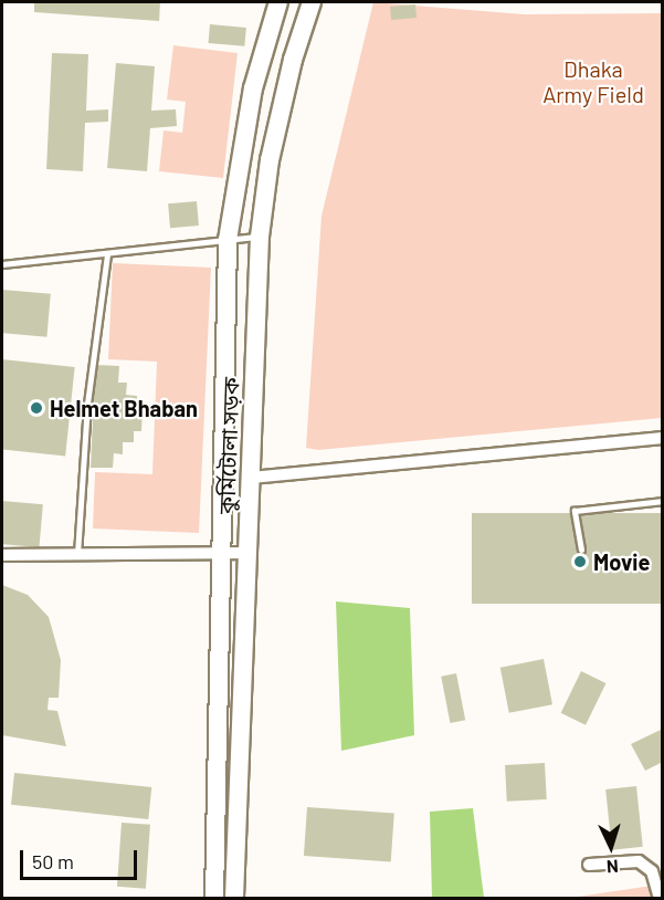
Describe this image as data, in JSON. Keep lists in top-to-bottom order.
{
  "streets": {
    "main road": ["কুর্মিটোলা সড়ক"]
  },
  "parks": ["Dhaka Army Field"],
  "places": ["Helmet Bhaban", "Movie"],
  "scale_bar": "50 m",
  "north": "bottom"
}
